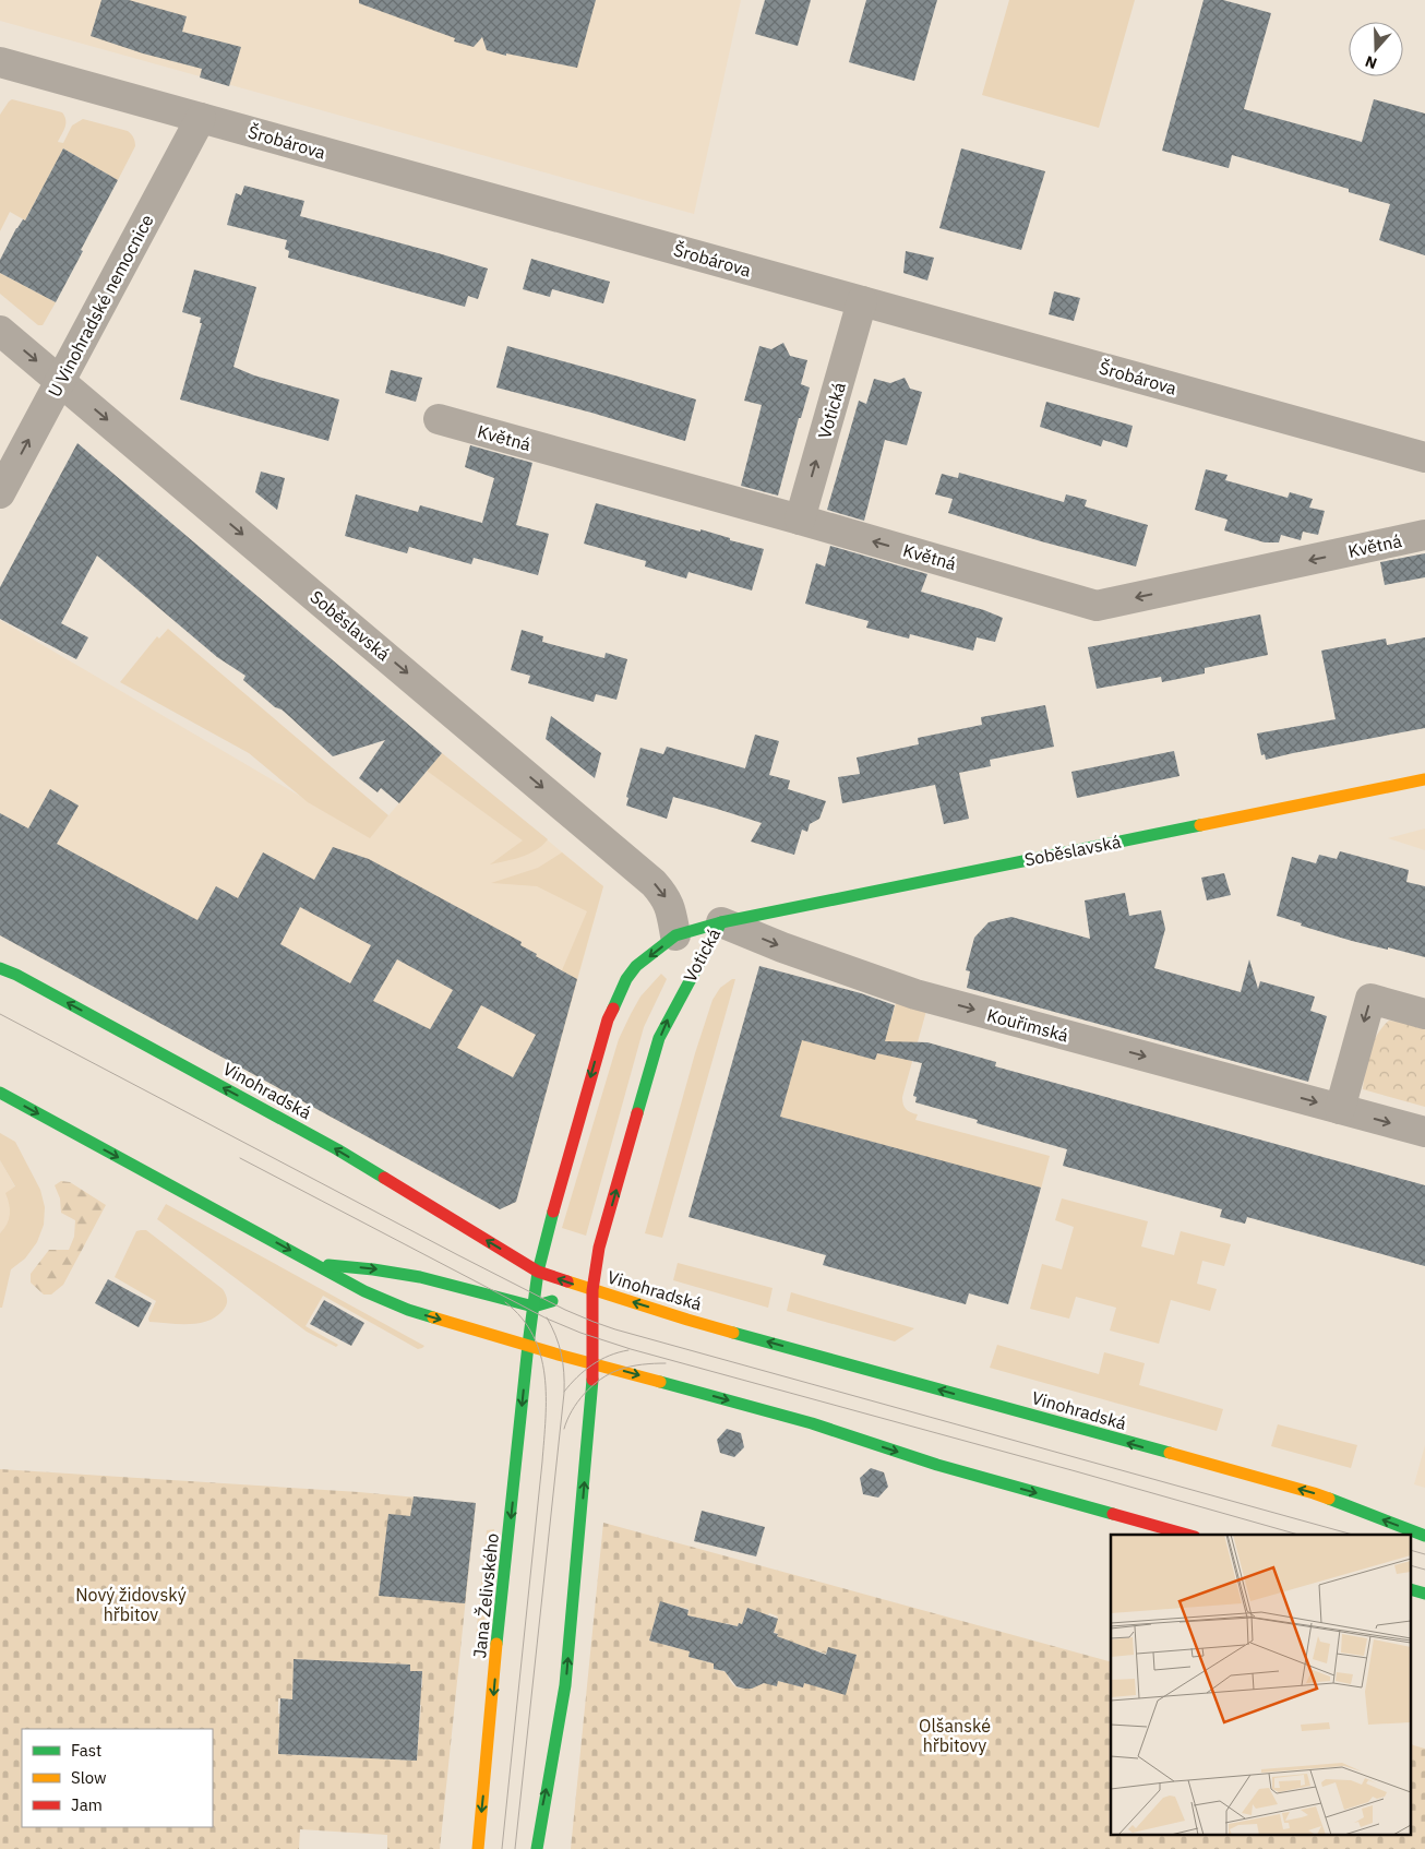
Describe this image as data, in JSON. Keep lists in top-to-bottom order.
{
  "streets": {
    "main road": [
      "Votická",
      "Soběslavská",
      "Vinohradská",
      "Jana Želivského"
    ],
    "street": [
      "Šrobárova",
      "U Vinohradské nemocnice",
      "Květná",
      "Kouřimská"
    ]
  },
  "crossings": [
    ["Šrobárova", "U Vinohradské nemocnice"],
    ["Šrobárova", "Votická"],
    ["U Vinohradské nemocnice", "Soběslavská"],
    ["Votická", "Květná"],
    ["Votická", "Soběslavská"],
    ["Votická", "Kouřimská"],
    ["Votická", "Vinohradská"],
    ["Votická", "Jana Želivského"],
    ["Soběslavská", "Kouřimská"]
  ],
  "one_way": ["Květná", "Soběslavská", "Kouřimská"],
  "parks": ["Nový židovský hřbitov", "Olšanské hřbitovy"],
  "legend": ["Fast", "Slow", "Jam"],
  "north": "bottom"
}
